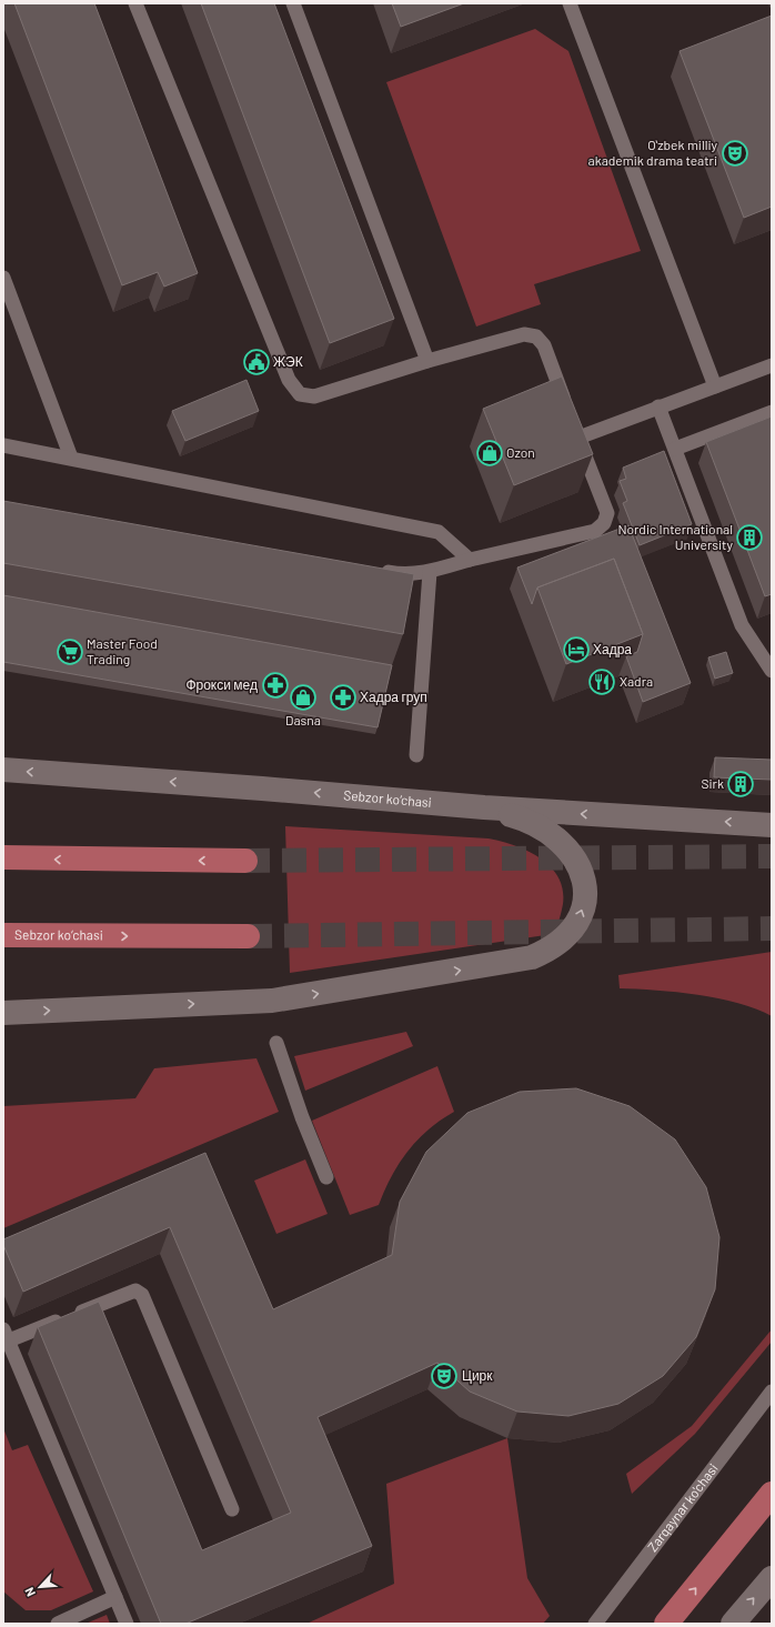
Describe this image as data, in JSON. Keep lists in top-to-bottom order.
{
  "streets": {
    "main road": ["Sebzor ko‘chasi"],
    "lane": ["Zarqaynar ko'chasi"]
  },
  "places": {
    "theatre": ["Oʻzbek milliy akademik drama teatri", "Цирк"],
    "public building": ["ЖЭК"],
    "shop": ["Ozon", "Dasna"],
    "building": ["Nordic International University", "Sirk"],
    "hotel": ["Хадра"],
    "supermarket": ["Master Food Trading"],
    "restaurant": ["Xadra"],
    "pharmacy": ["Фрокси мед", "Хадра груп"]
  },
  "north": "bottom left"
}
